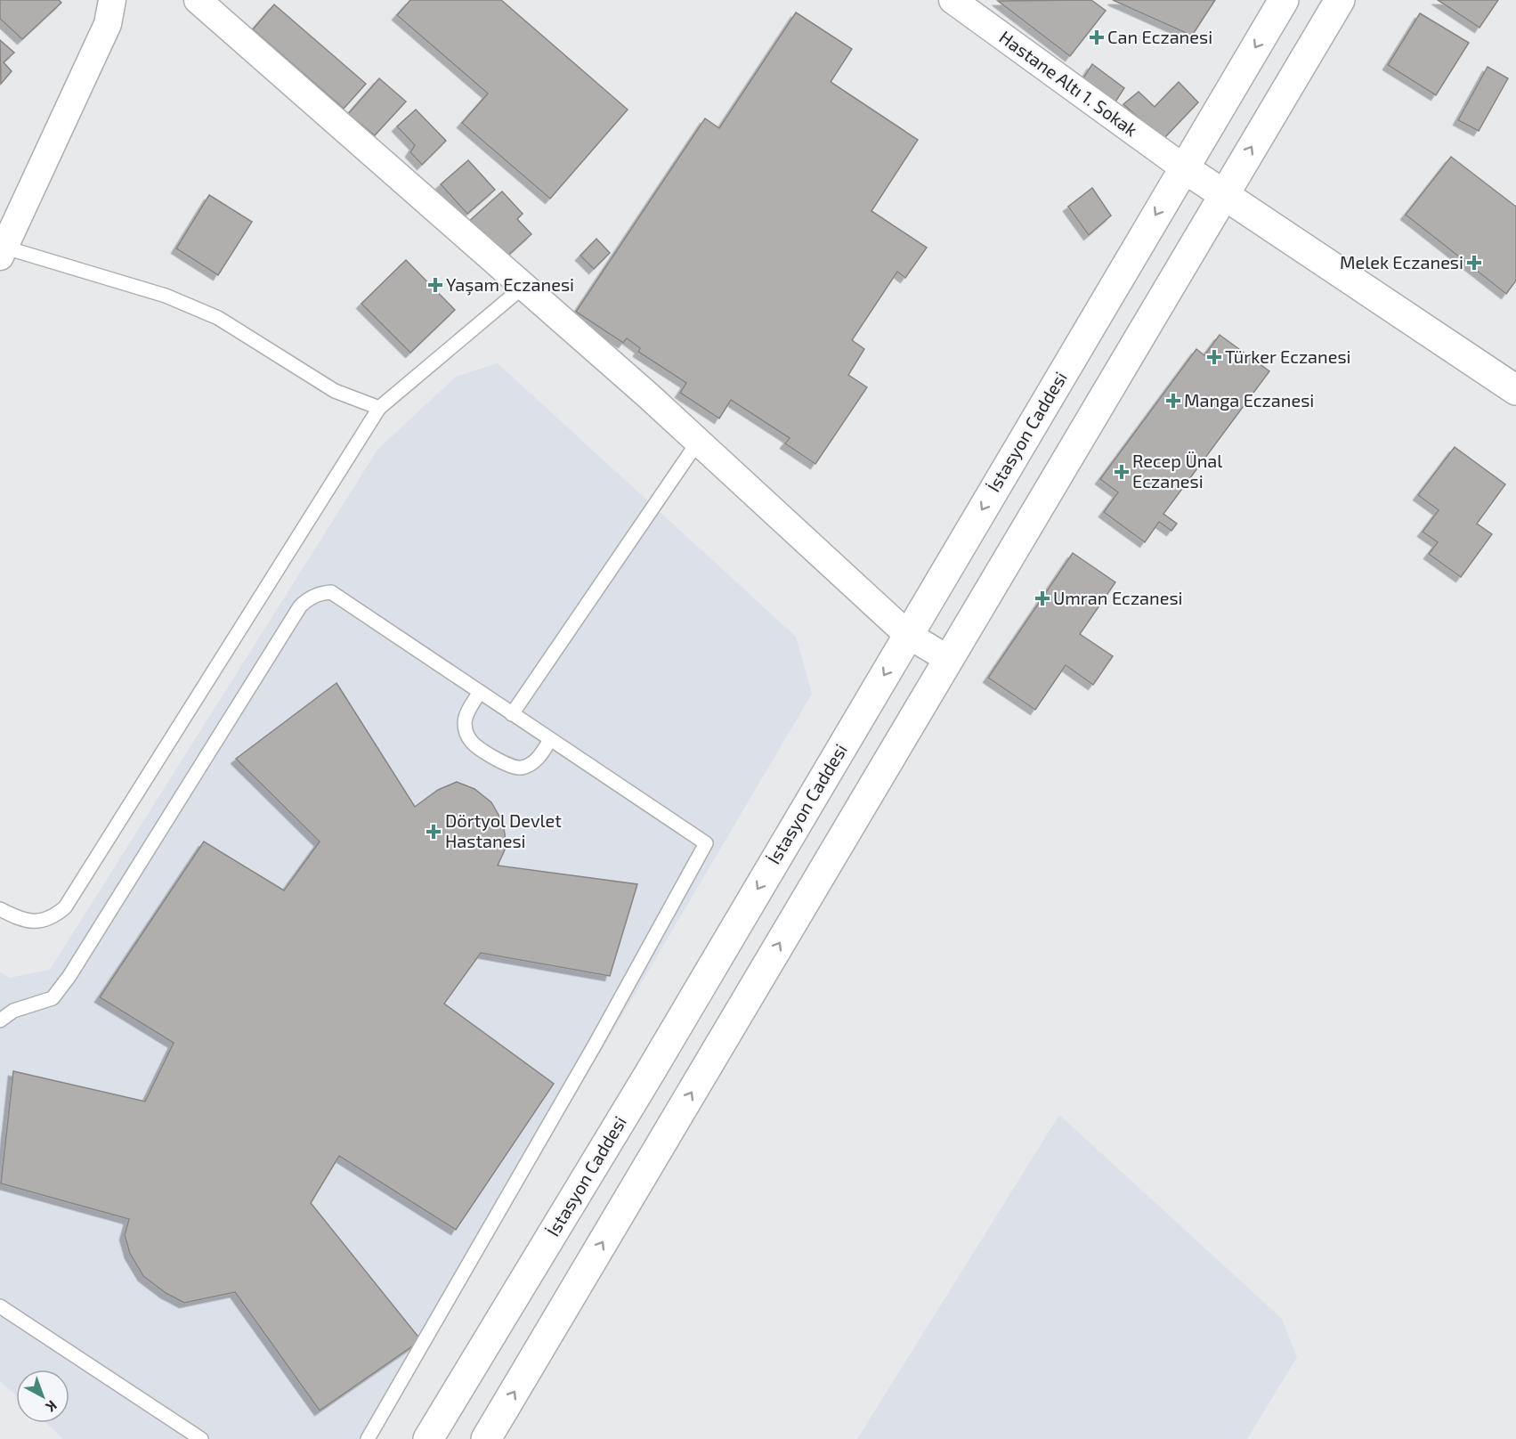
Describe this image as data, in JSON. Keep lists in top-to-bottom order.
{
  "streets": {
    "main road": ["İstasyon Caddesi"],
    "street": ["Hastane Altı 1. Sokak"]
  },
  "crossings": [
    ["Hastane Altı 1. Sokak", "İstasyon Caddesi"]
  ],
  "places": {
    "health": [
      "Can Eczanesi",
      "Melek Eczanesi",
      "Yaşam Eczanesi",
      "Türker Eczanesi",
      "Manga Eczanesi",
      "Recep Ünal Eczanesi",
      "Umran Eczanesi",
      "Dörtyol Devlet Hastanesi"
    ]
  },
  "north": "bottom right"
}
